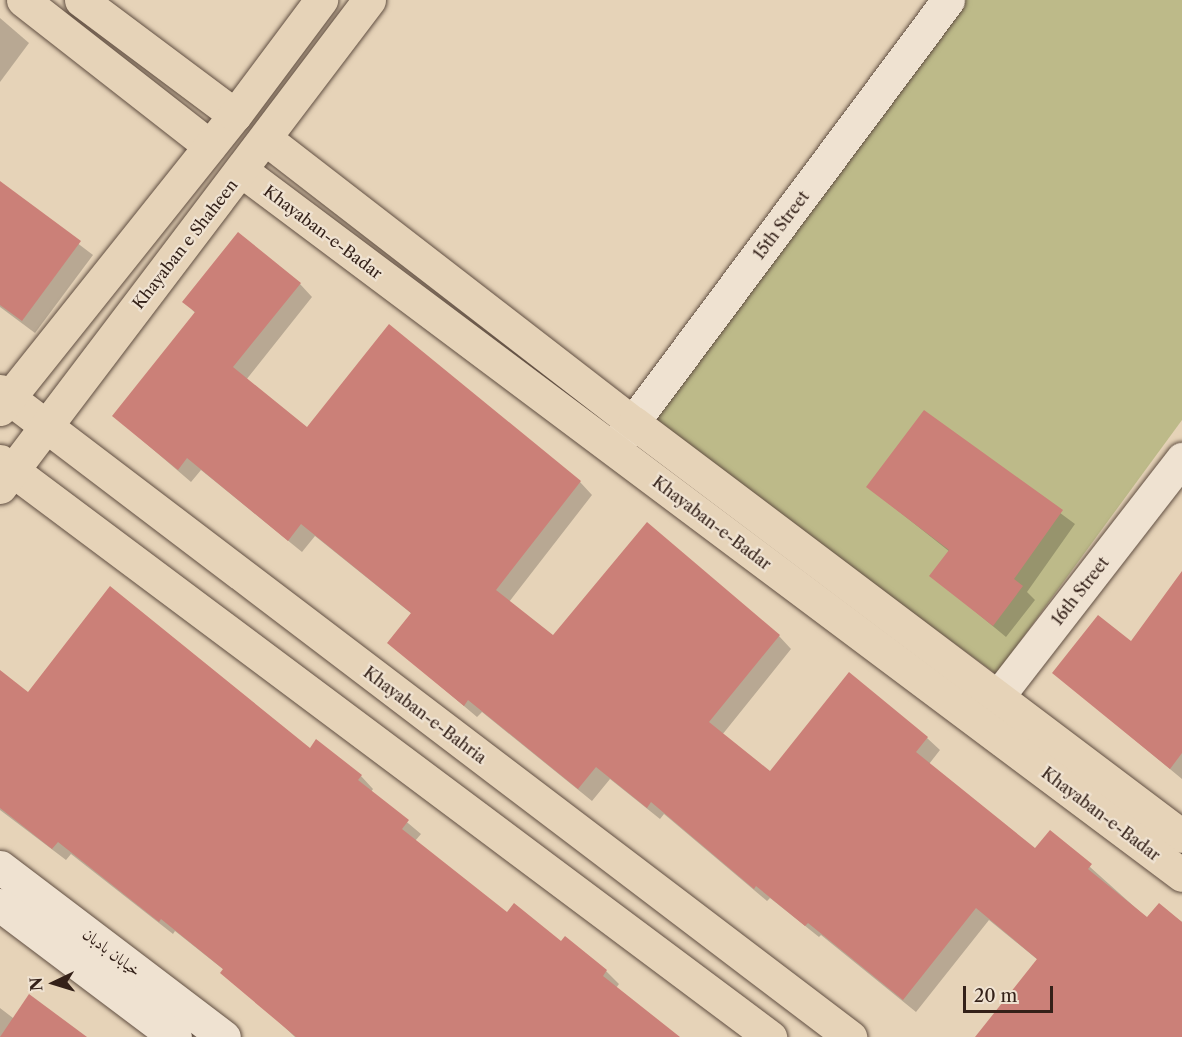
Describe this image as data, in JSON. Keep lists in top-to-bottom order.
{
  "streets": {
    "main road": ["Khayaban-e-Badar", "Khayaban e Shaheen", "Khayaban-e-Bahria"],
    "street": ["15th Street", "16th Street", "خیابان بادبان"]
  },
  "crossings": [
    ["15th Street", "Khayaban-e-Badar"],
    ["Khayaban-e-Badar", "Khayaban e Shaheen"],
    ["Khayaban-e-Badar", "16th Street"],
    ["Khayaban e Shaheen", "Khayaban-e-Bahria"]
  ],
  "scale_bar": "20 m",
  "north": "left"
}
